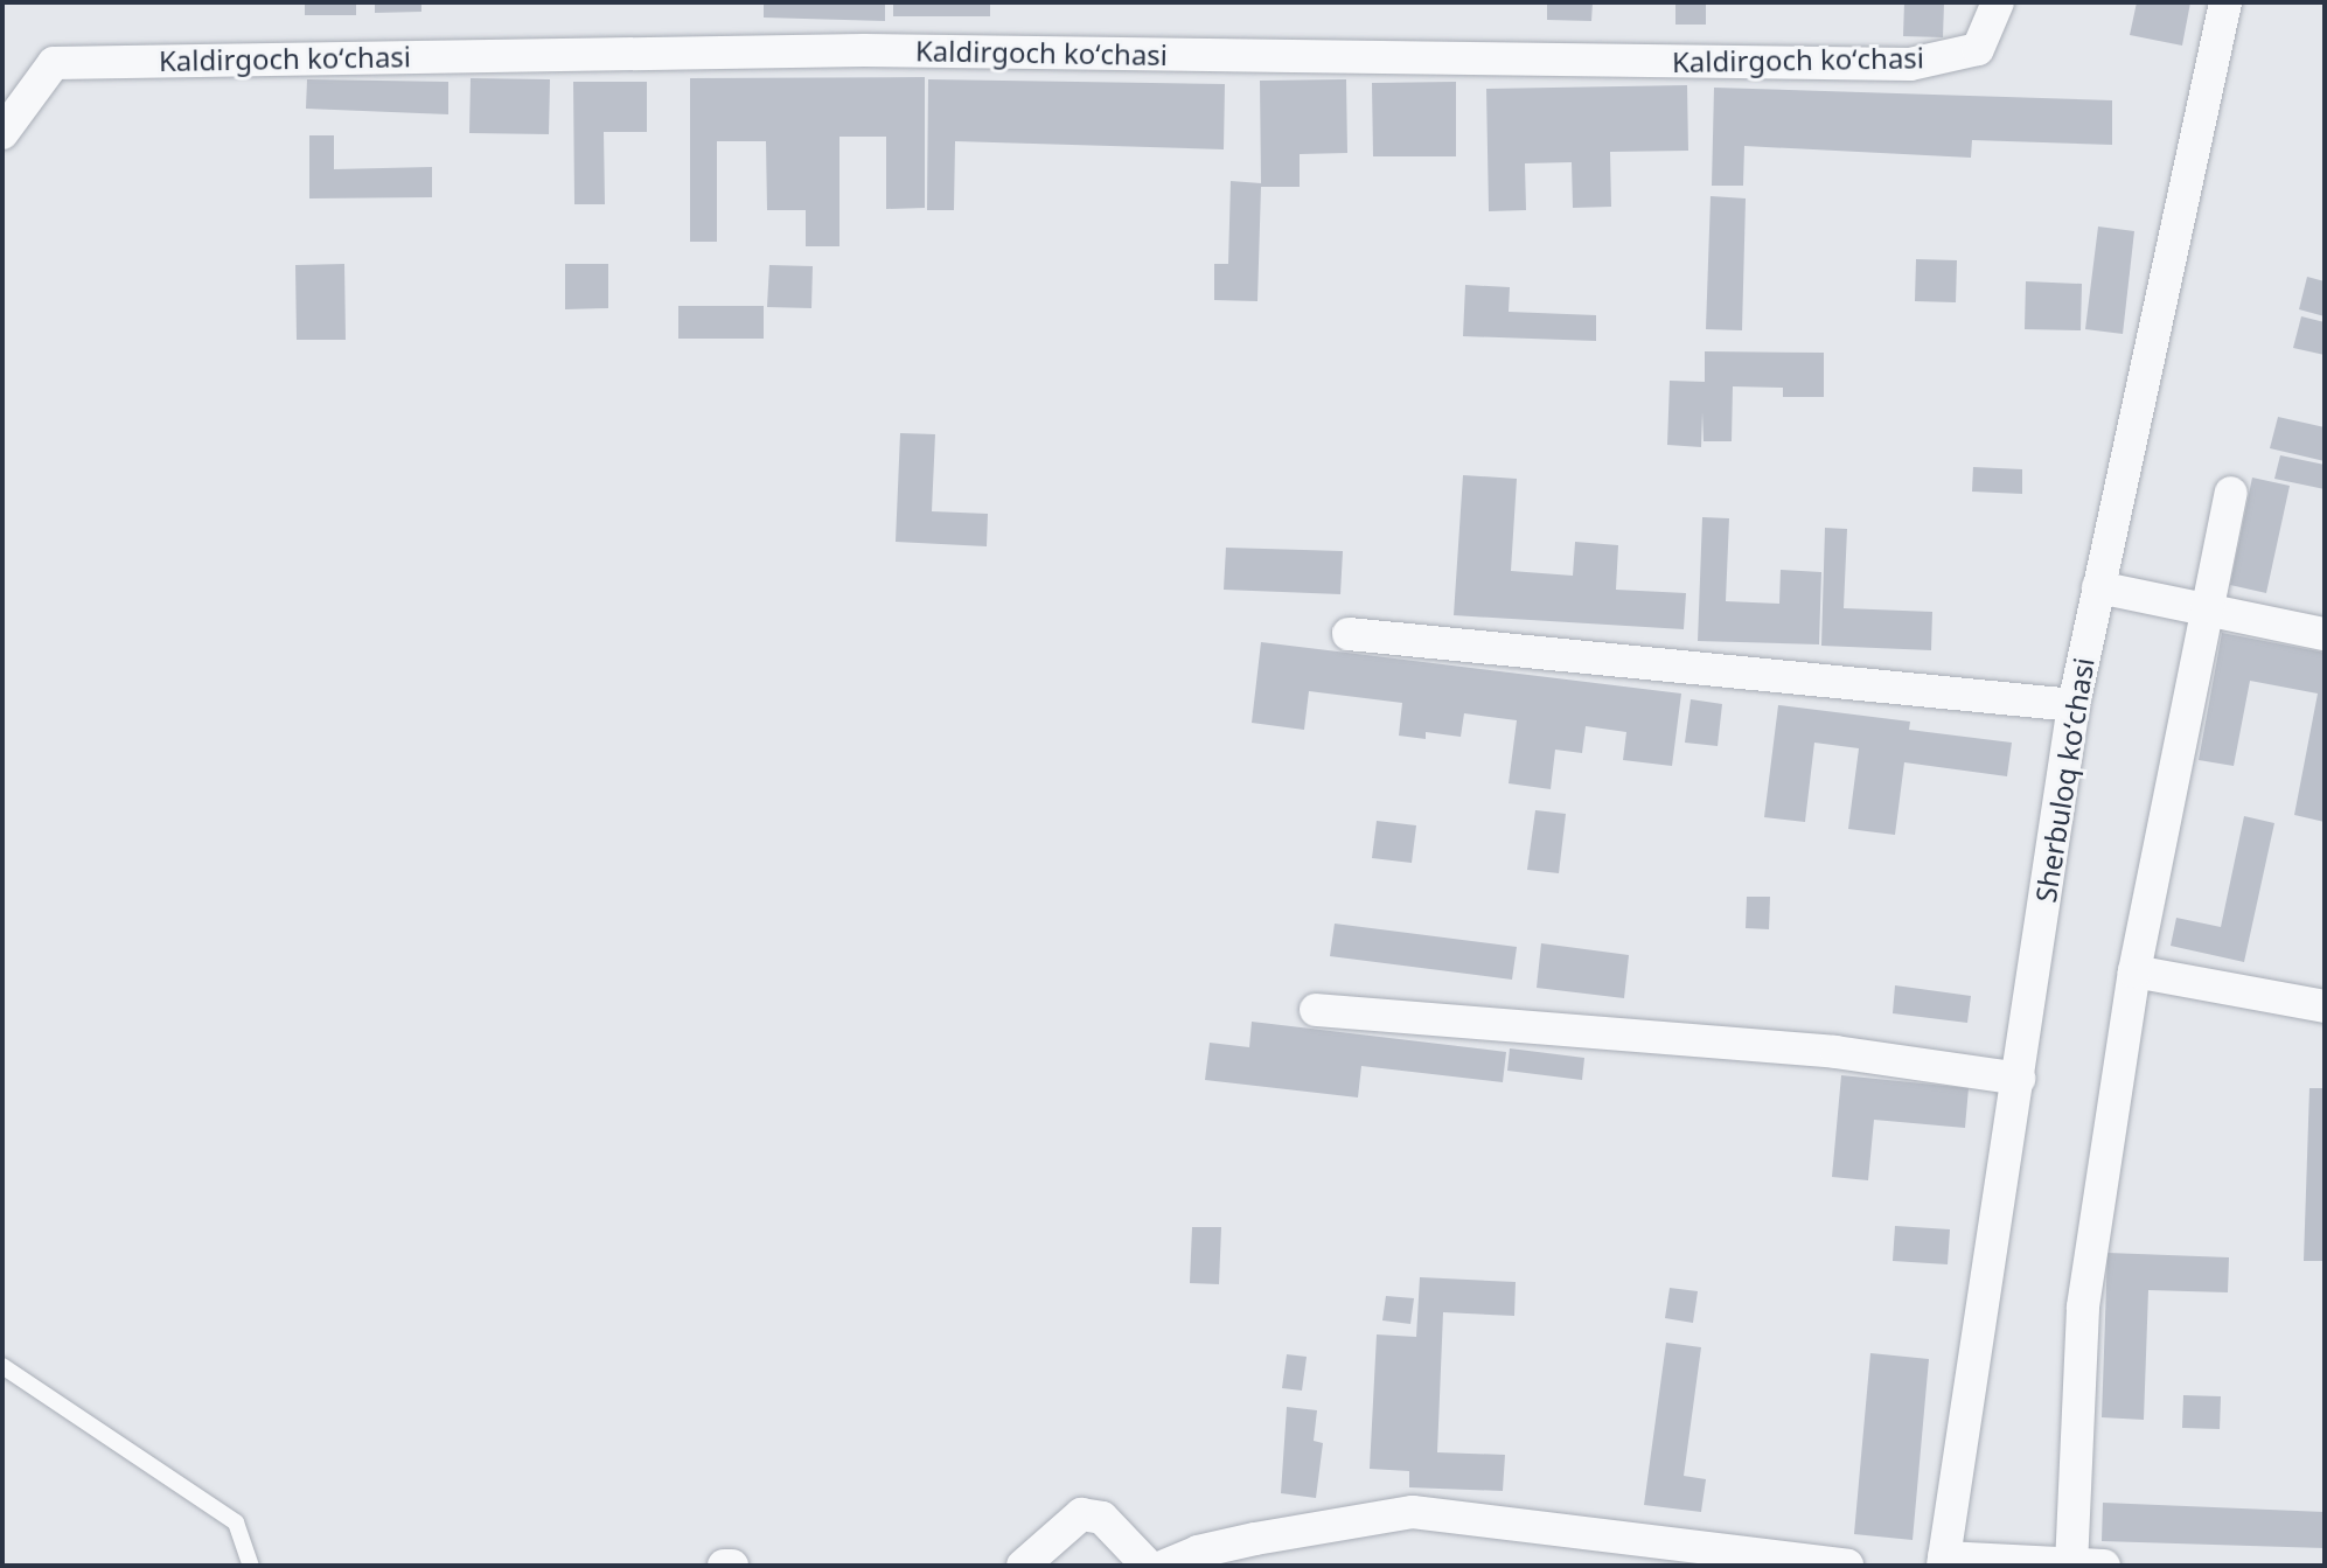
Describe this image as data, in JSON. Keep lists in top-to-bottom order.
{
  "streets": {
    "street": ["Kaldirgoch koʻchasi", "Sherbuloq koʻchasi"]
  }
}
